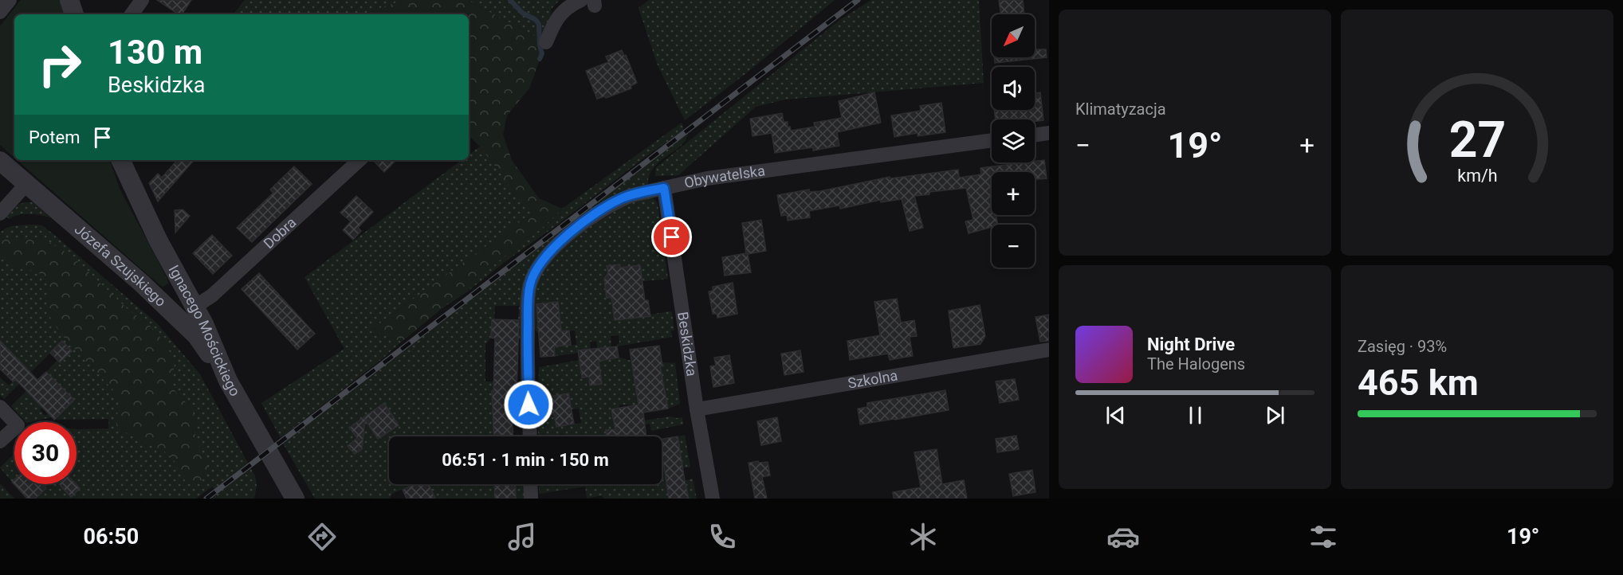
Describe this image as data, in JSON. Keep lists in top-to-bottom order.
{
  "streets": {
    "street": [
      "Obywatelska",
      "Dobra",
      "Józefa Szujskiego",
      "Ignacego Mościckiego",
      "Beskidzka",
      "Szkolna"
    ]
  },
  "crossings": [
    ["Obywatelska", "Beskidzka"],
    ["Dobra", "Ignacego Mościckiego"],
    ["Józefa Szujskiego", "Ignacego Mościckiego"],
    ["Beskidzka", "Szkolna"]
  ],
  "north": "bottom left",
  "page": {
    "tile": [
      "Klimatyzacja",
      ["Zasięg · 93%", "465 km"]
    ],
    "map_buttons": ["+", "−"],
    "turn": ["130 m", "Beskidzka"],
    "then": "Potem",
    "heat": ["−", "19°", "+"],
    "song": ["Night Drive", "The Halogens"],
    "limit": "30",
    "trip": "06:51 · 1 min · 150 m",
    "tabs": ["06:50", "19°"],
    "gauge": ["27", "km/h"]
  }
}
